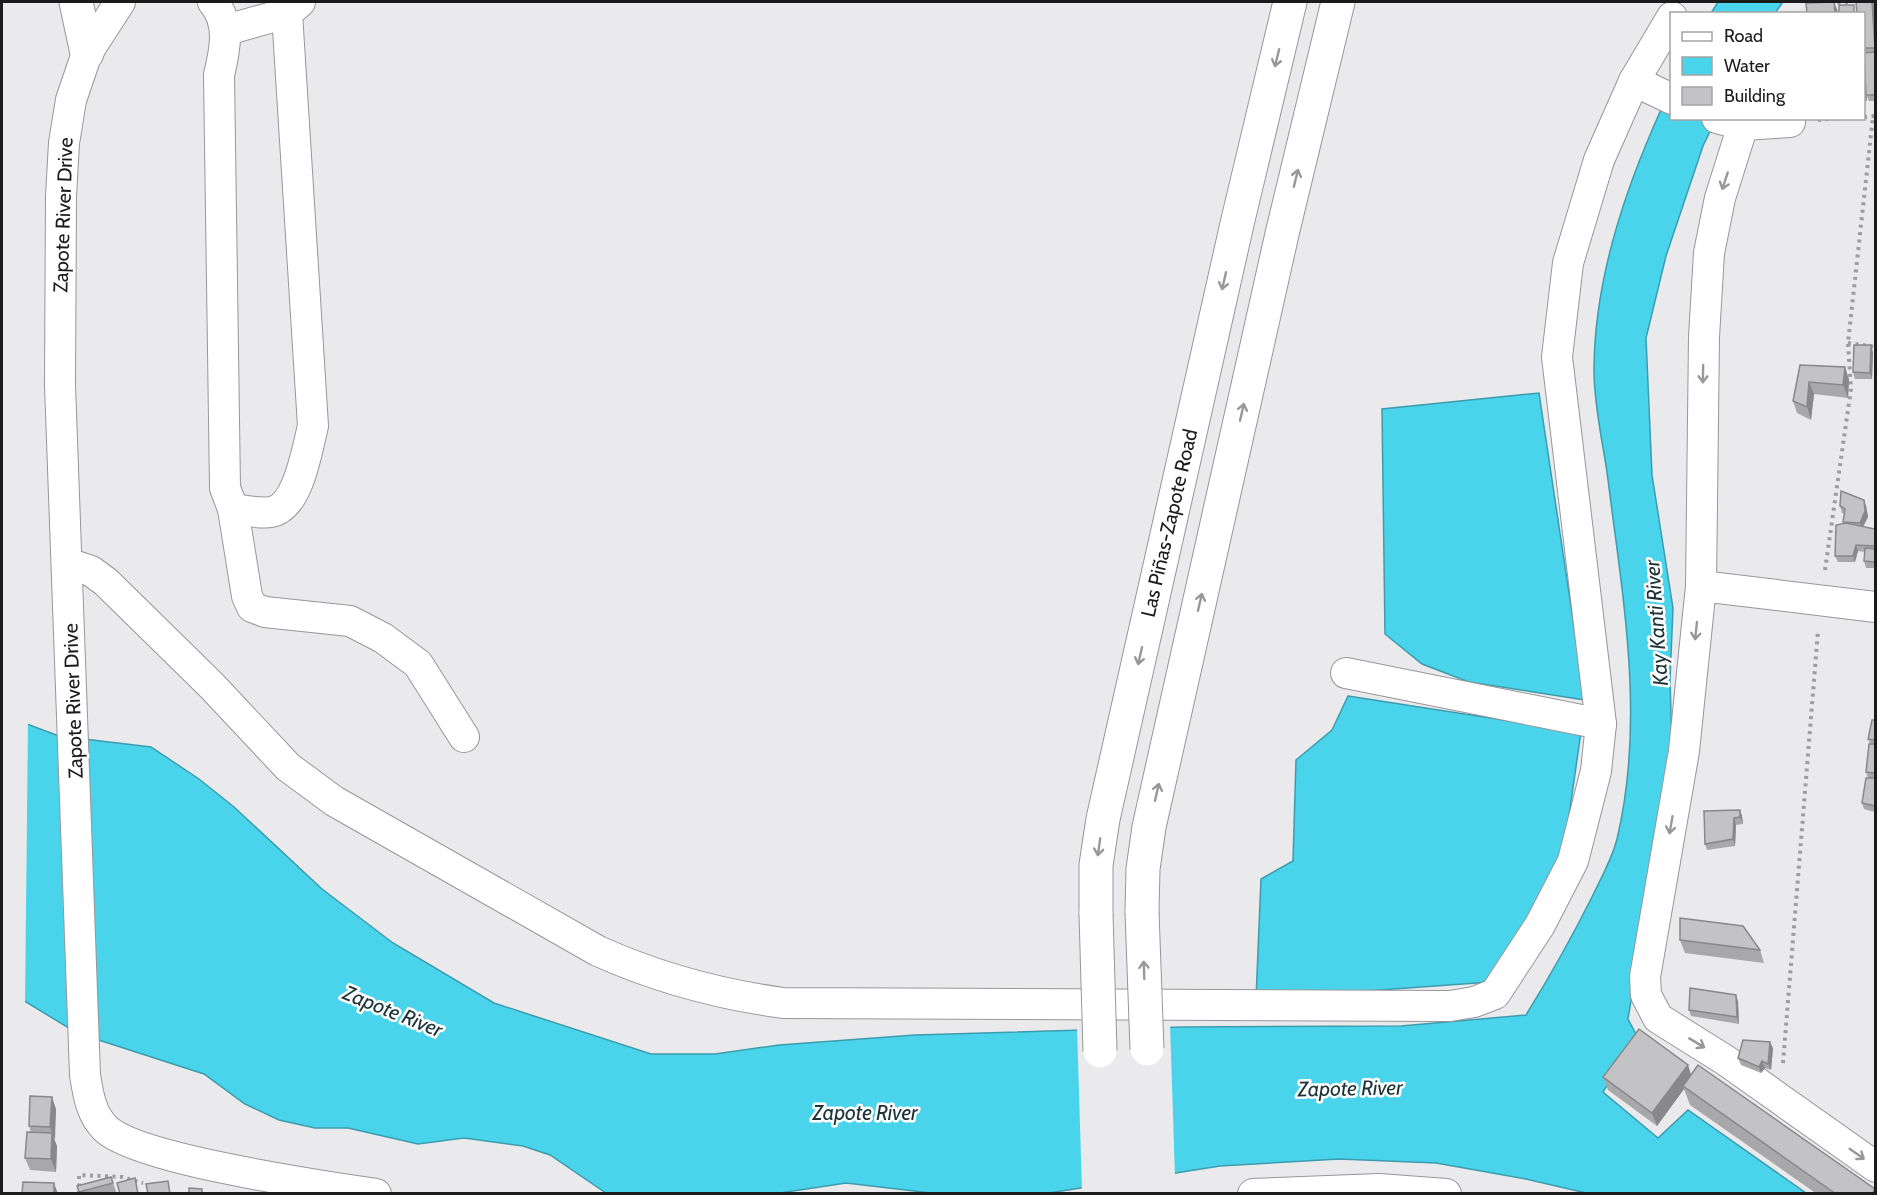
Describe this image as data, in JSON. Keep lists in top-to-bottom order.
{
  "streets": {
    "main road": ["Las Piñas-Zapote Road"],
    "street": ["Zapote River Drive"]
  },
  "water": ["Kay Kanti River", "Zapote River"],
  "legend": ["Road", "Water", "Building"]
}
